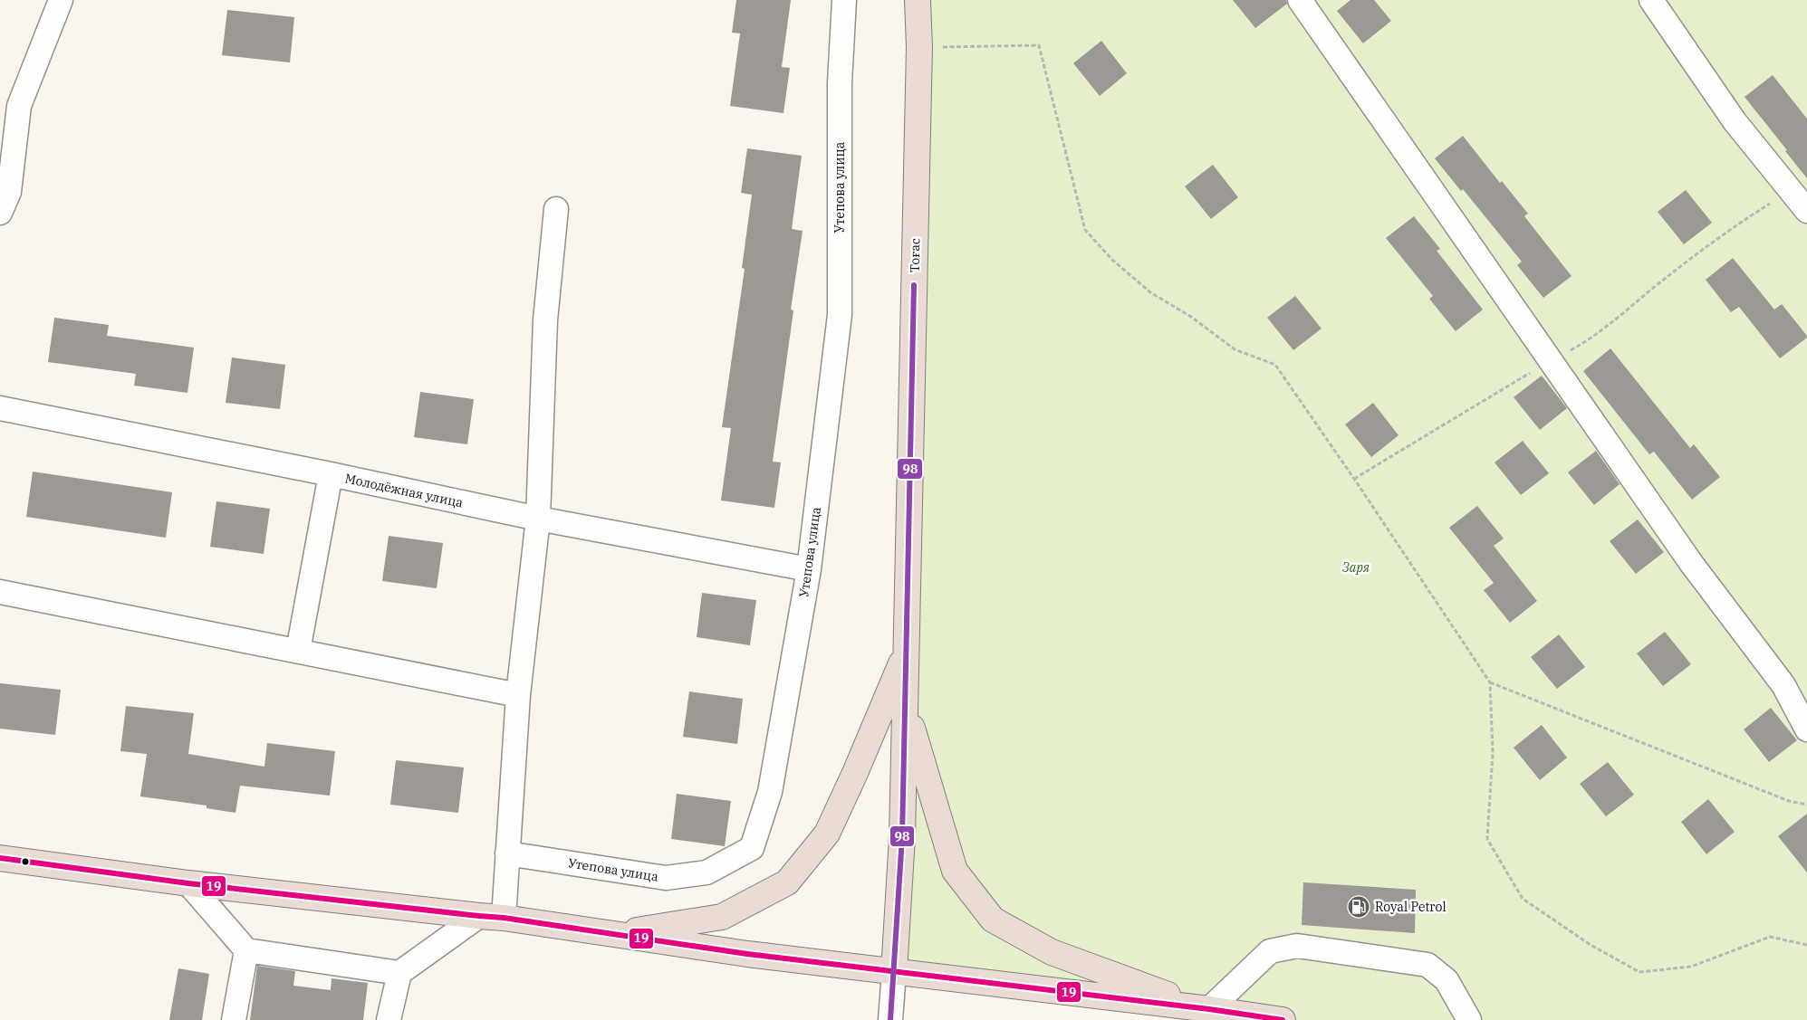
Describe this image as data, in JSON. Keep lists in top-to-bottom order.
{
  "streets": {
    "highway": ["Тоғас"],
    "street": ["Утепова улица", "Молодёжная улица"]
  },
  "crossings": [
    ["Утепова улица", "Молодёжная улица"]
  ],
  "parks": ["Заря"],
  "places": {
    "fuel station": ["Royal Petrol"]
  },
  "lines": ["transit line 98", "transit line 19"]
}
